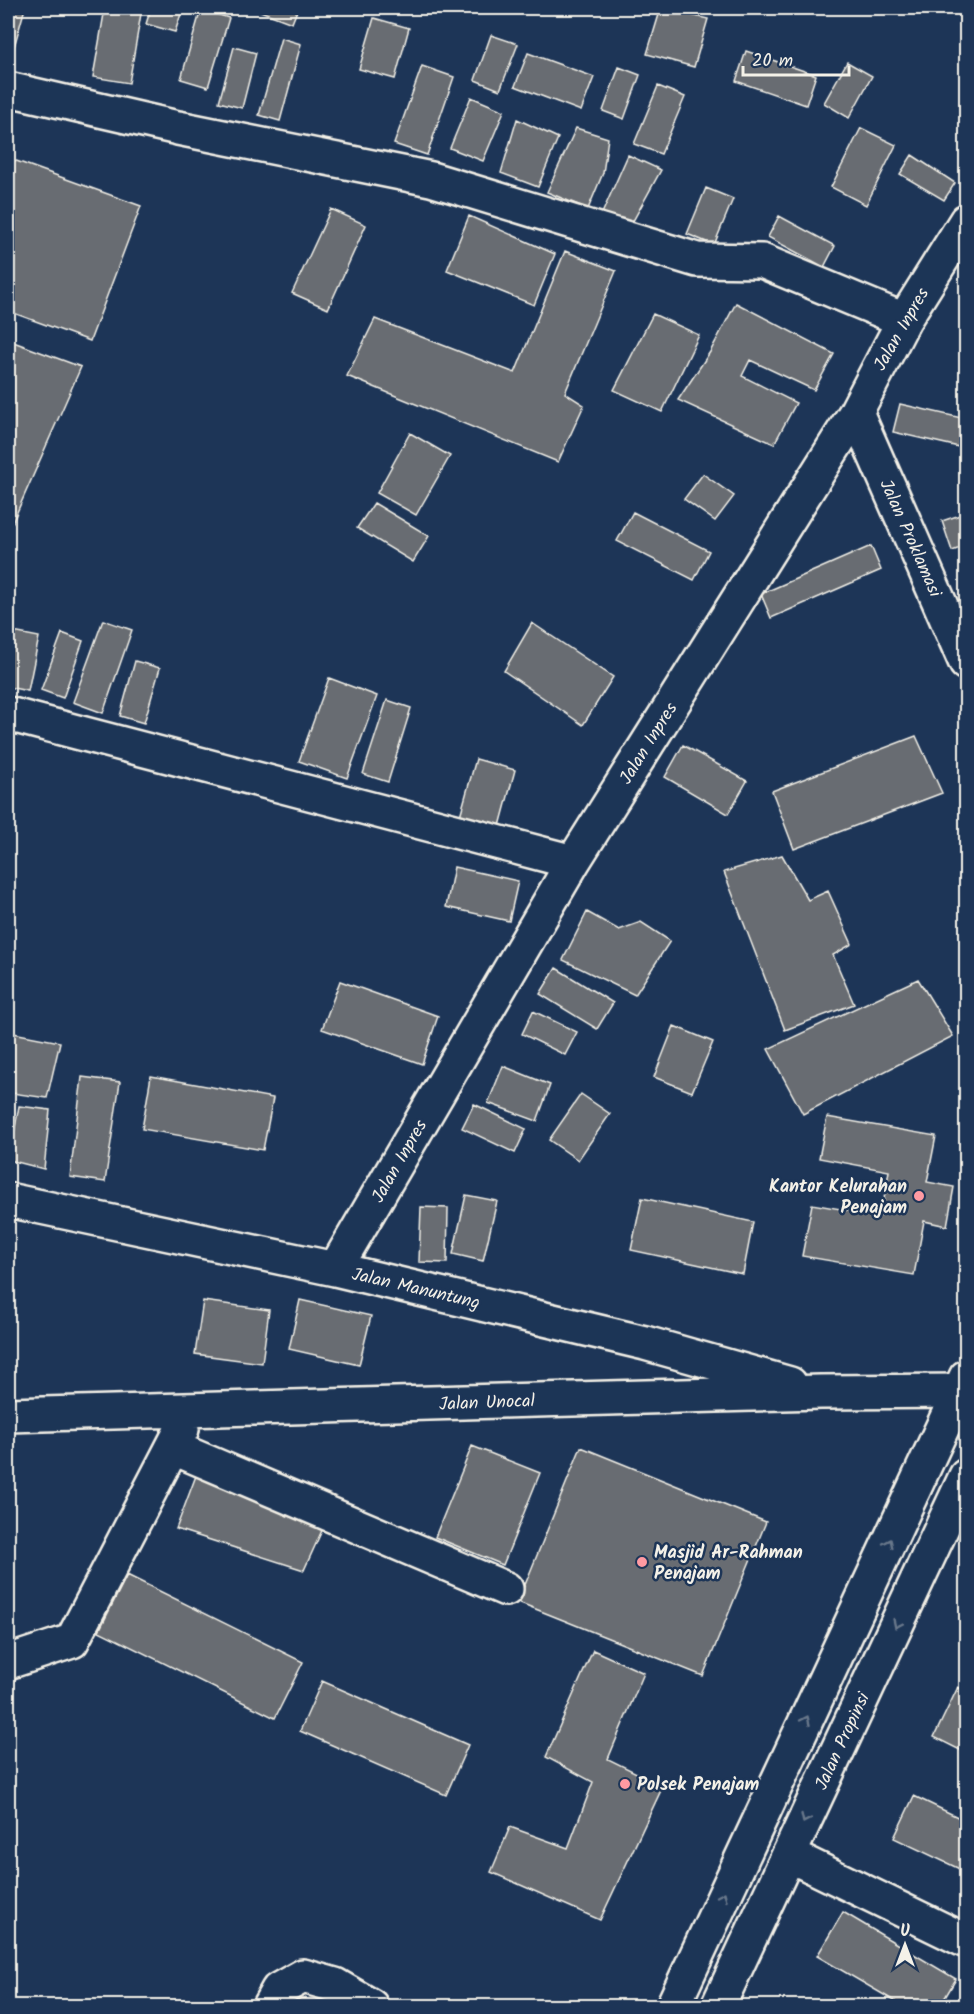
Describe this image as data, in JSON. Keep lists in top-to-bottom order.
{
  "streets": {
    "main road": [
      "Jalan Inpres",
      "Jalan Proklamasi",
      "Jalan Manuntung",
      "Jalan Unocal",
      "Jalan Propinsi"
    ]
  },
  "crossings": [
    ["Jalan Inpres", "Jalan Proklamasi"],
    ["Jalan Inpres", "Jalan Manuntung"],
    ["Jalan Manuntung", "Jalan Unocal"]
  ],
  "places": ["Kantor Kelurahan Penajam", "Masjid Ar-Rahman Penajam", "Polsek Penajam"],
  "scale_bar": "20 m",
  "north": "top"
}
